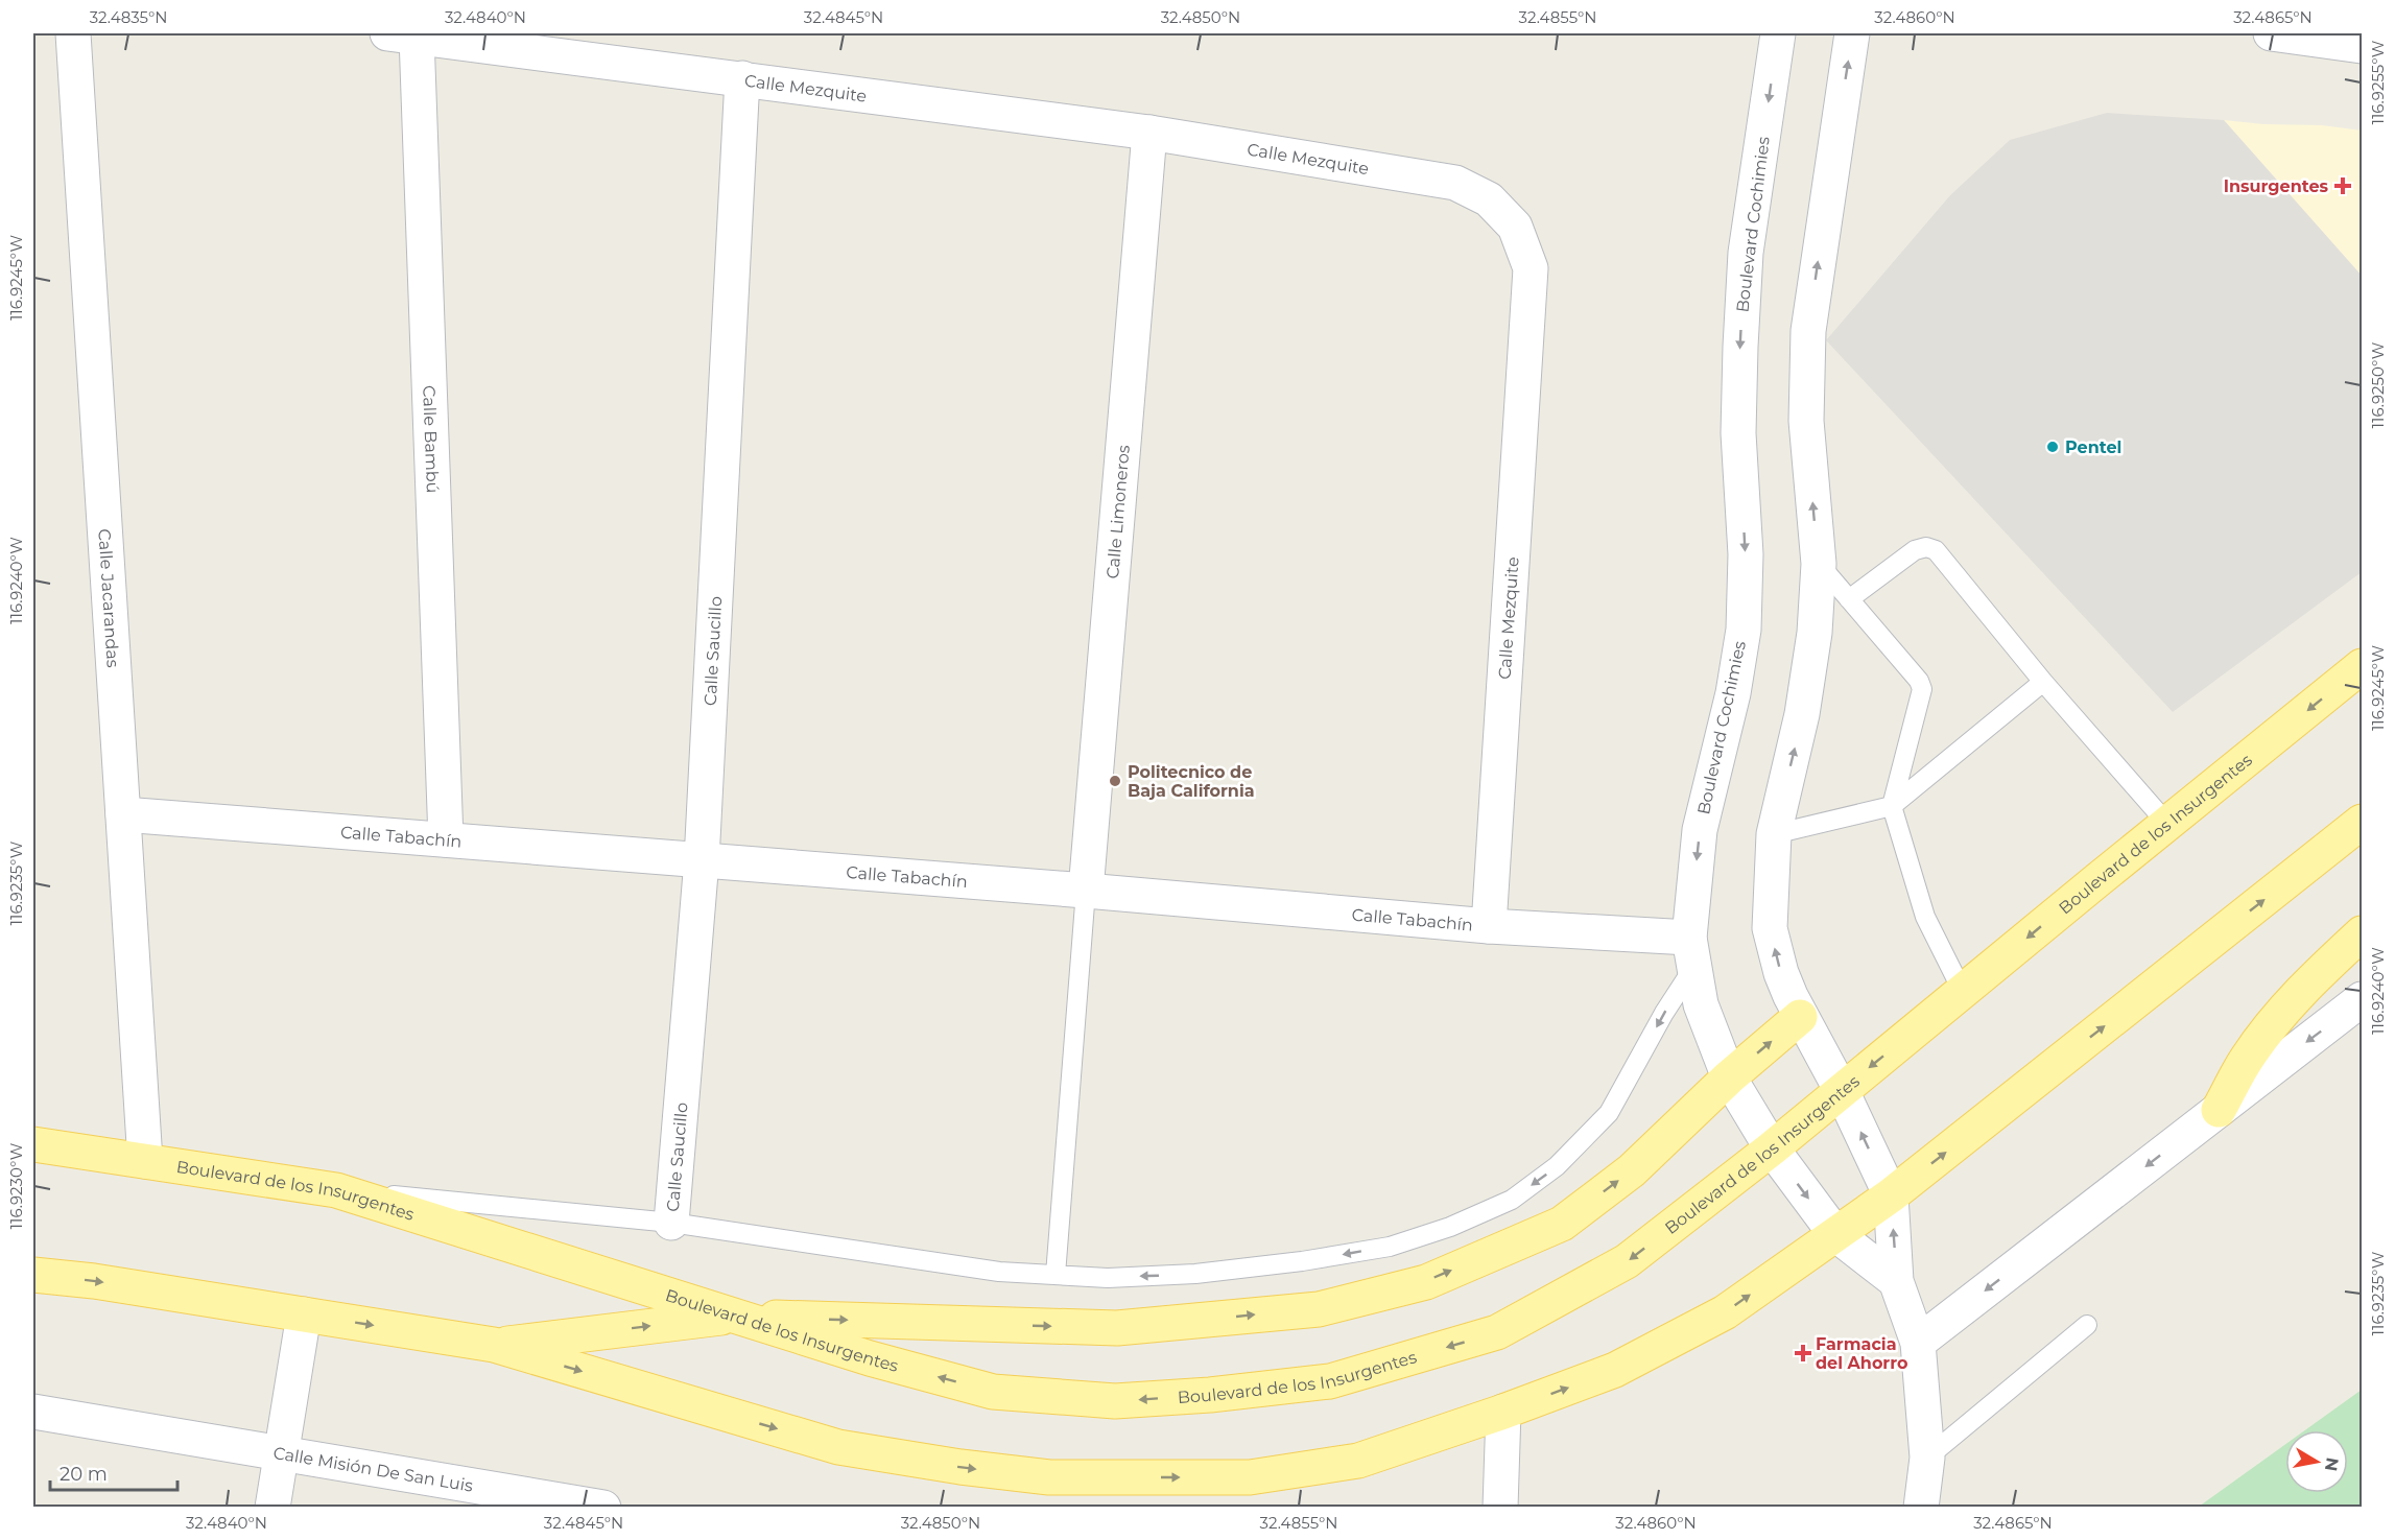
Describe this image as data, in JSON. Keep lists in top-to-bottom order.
{
  "streets": {
    "main road": ["Boulevard de los Insurgentes"],
    "street": [
      "Calle Mezquite",
      "Boulevard Cochimies",
      "Calle Bambú",
      "Calle Limoneros",
      "Calle Jacarandas",
      "Calle Saucillo",
      "Calle Tabachín",
      "Calle Misión De San Luis"
    ]
  },
  "crossings": [
    ["Calle Mezquite", "Calle Bambú"],
    ["Calle Mezquite", "Calle Limoneros"],
    ["Calle Mezquite", "Calle Saucillo"],
    ["Calle Mezquite", "Calle Tabachín"],
    ["Boulevard Cochimies", "Boulevard de los Insurgentes"],
    ["Boulevard Cochimies", "Calle Tabachín"],
    ["Calle Bambú", "Calle Tabachín"],
    ["Calle Limoneros", "Calle Tabachín"],
    ["Calle Jacarandas", "Boulevard de los Insurgentes"],
    ["Calle Jacarandas", "Calle Tabachín"],
    ["Calle Saucillo", "Calle Tabachín"]
  ],
  "places": {
    "health": ["Insurgentes", "Farmacia del Ahorro"],
    "other": ["Pentel", "Politecnico de Baja California"]
  },
  "scale_bar": "20 m",
  "north": "right",
  "coordinates": [
    "32.4835°N",
    "32.4840°N",
    "32.4845°N",
    "32.4850°N",
    "32.4855°N",
    "32.4860°N",
    "32.4865°N",
    "116.9255°W",
    "116.9245°W",
    "116.9250°W",
    "116.9240°W",
    "116.9235°W",
    "116.9230°W"
  ]
}
